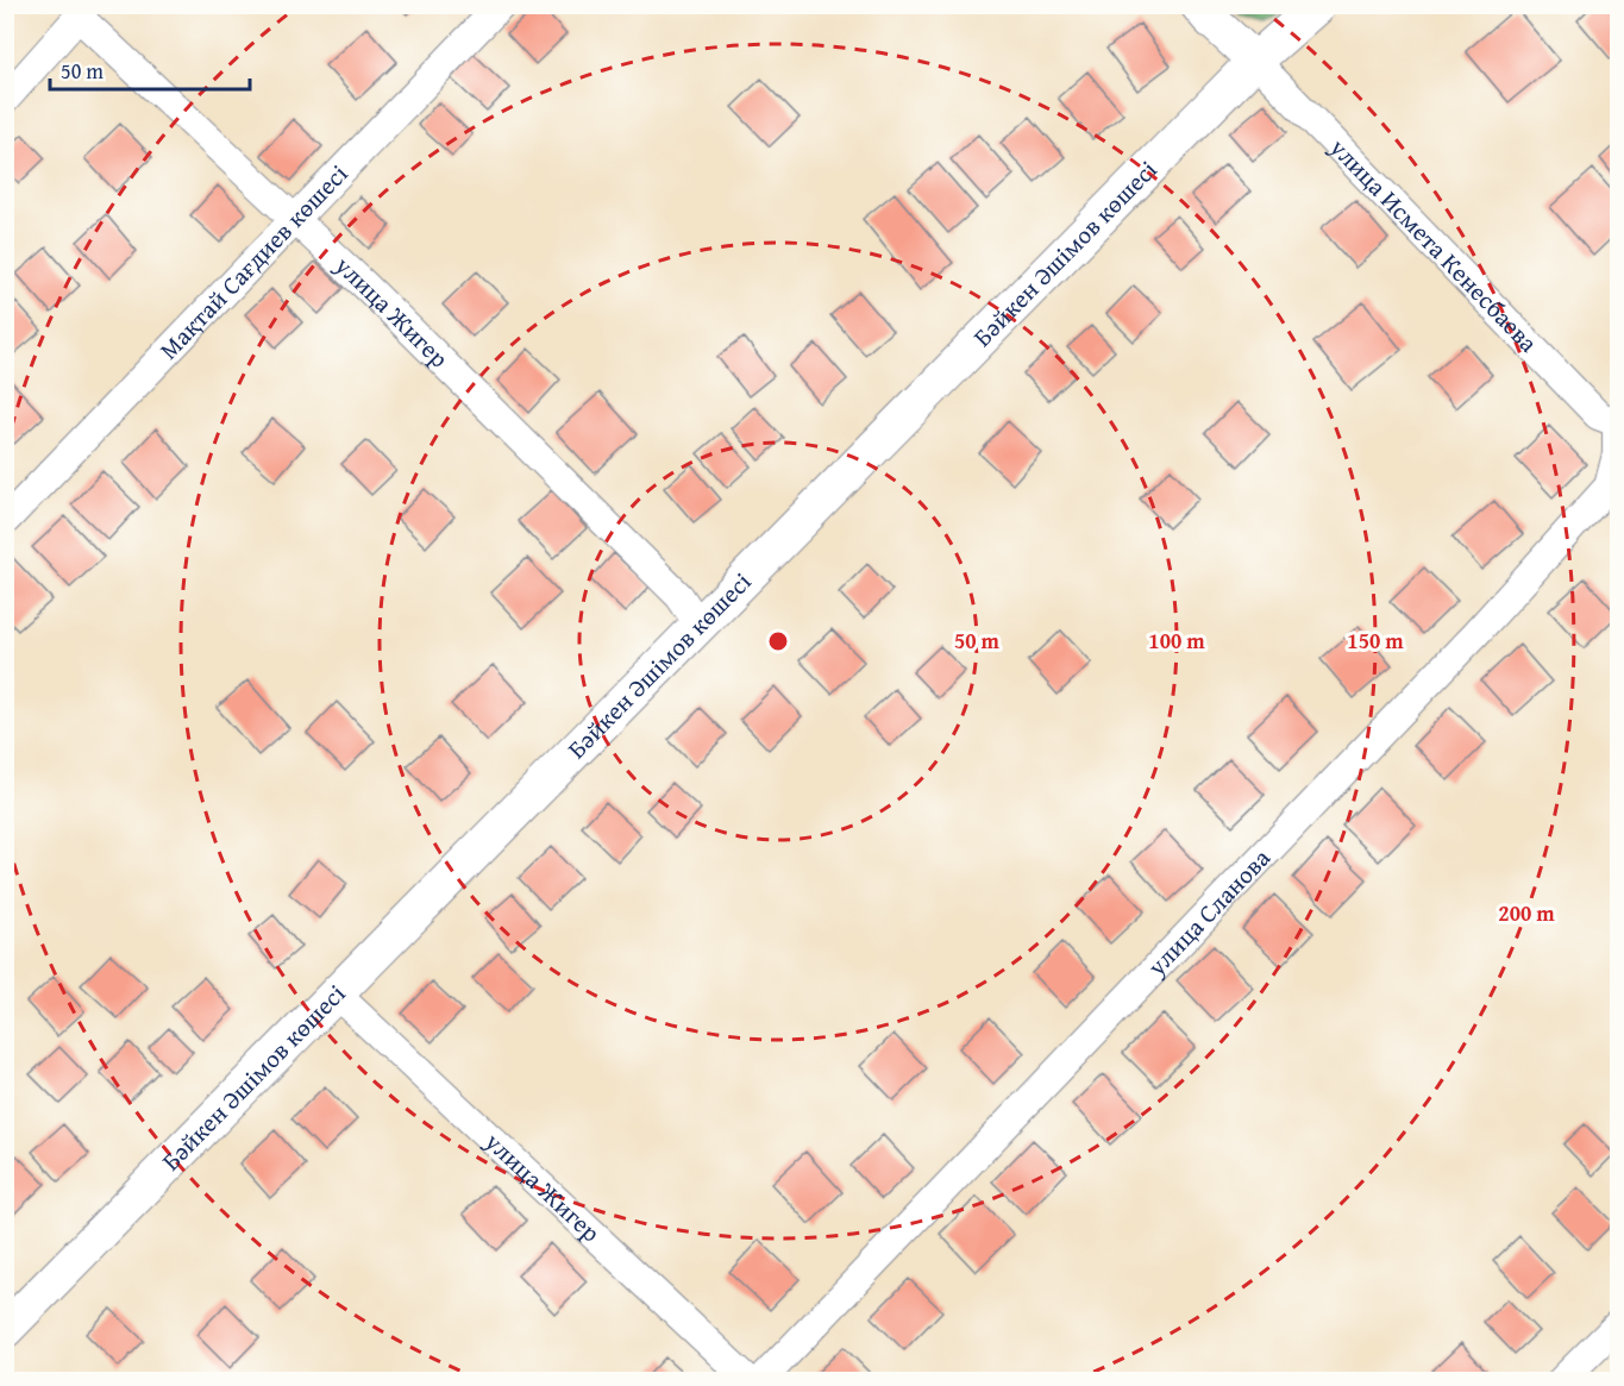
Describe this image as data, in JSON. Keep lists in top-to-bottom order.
{
  "streets": {
    "main road": ["Бәйкен Әшімов көшесі"],
    "street": [
      "улица Исмета Кенесбаева",
      "Мақтай Сағдиев көшесі",
      "улица Жигер",
      "улица Сланова"
    ]
  },
  "crossings": [
    ["улица Исмета Кенесбаева", "Бәйкен Әшімов көшесі"],
    ["улица Исмета Кенесбаева", "улица Сланова"],
    ["Бәйкен Әшімов көшесі", "улица Жигер"],
    ["Мақтай Сағдиев көшесі", "улица Жигер"]
  ],
  "scale_bar": "50 m",
  "rings": [
    "50 m",
    "100 m",
    "150 m",
    "200 m"
  ]
}
